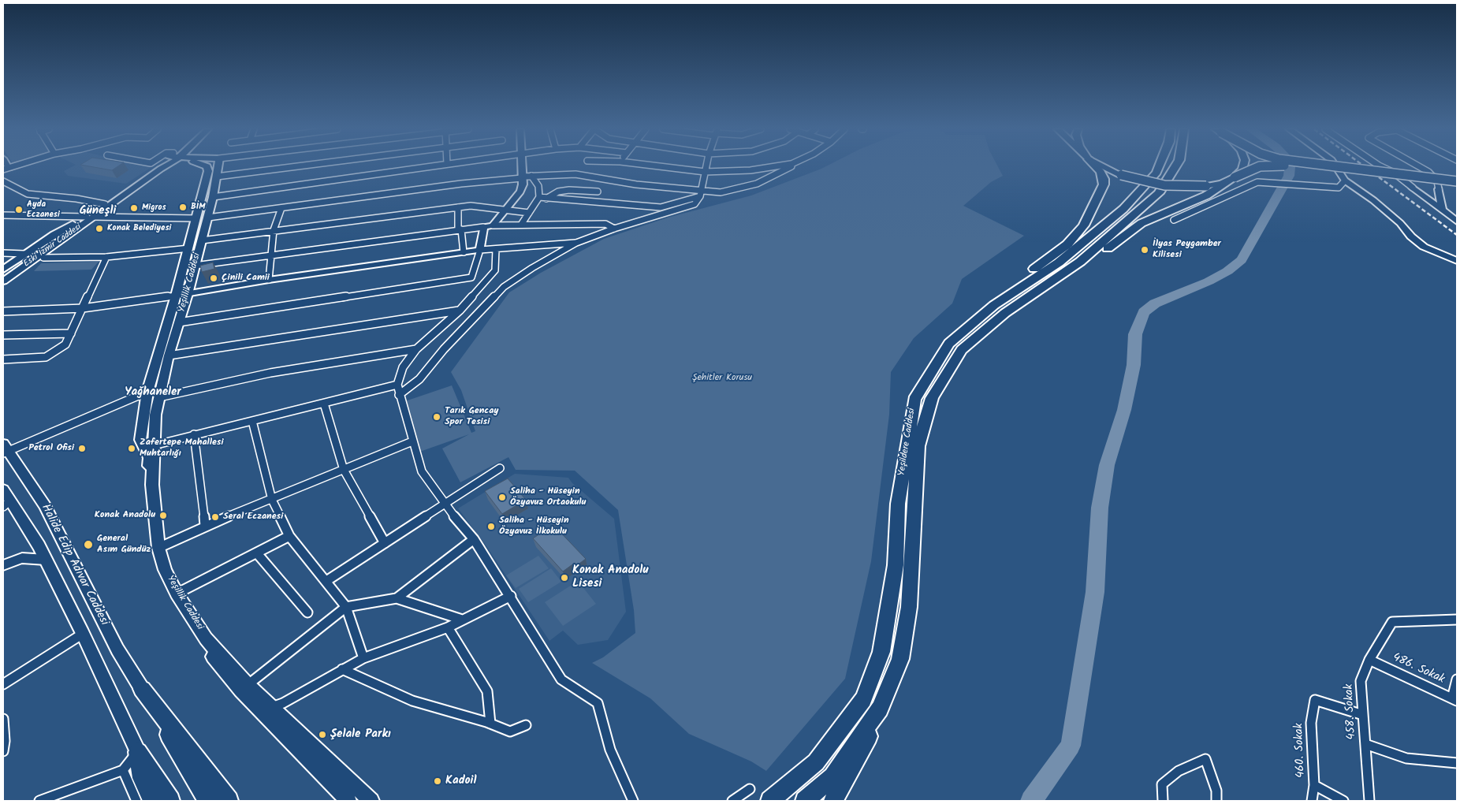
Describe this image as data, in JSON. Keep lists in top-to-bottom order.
{
  "streets": {
    "highway": ["Yeşildere Caddesi"],
    "main road": ["Eski İzmir Caddesi", "Yeşillik Caddesi", "Halide Edip Adıvar Caddesi"],
    "street": ["486. Sokak", "458. Sokak", "460. Sokak"]
  },
  "crossings": [
    ["486. Sokak", "458. Sokak"]
  ],
  "districts": ["Güneşli", "Yağhaneler"],
  "parks": ["Şehitler Korusu"],
  "places": [
    "BİM",
    "Migros",
    "Ayda Eczanesi",
    "Konak Belediyesi",
    "İlyas Peygamber Kilisesi",
    "Çinili Camii",
    "Tarık Gencay Spor Tesisi",
    "Petrol Ofisi",
    "Zafertepe Mahallesi Muhtarlığı",
    "Saliha - Hüseyin Özyavuz Ortaokulu",
    "Konak Anadolu",
    "Seral Eczanesi",
    "Saliha - Hüseyin Özyavuz İlkokulu",
    "General Asım Gündüz",
    "Konak Anadolu Lisesi",
    "Şelale Parkı",
    "Kadoil"
  ]
}
